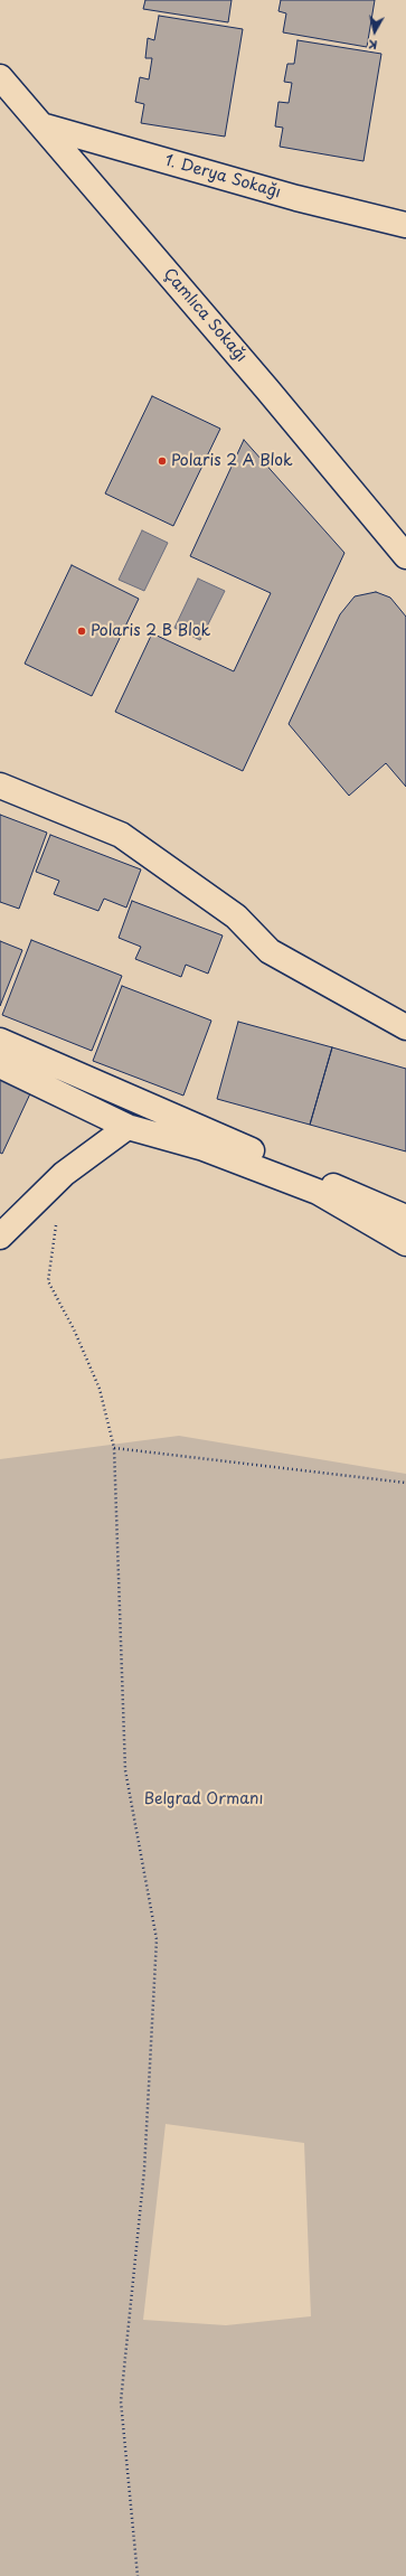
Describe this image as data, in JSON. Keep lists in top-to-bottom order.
{
  "streets": {
    "street": ["1. Derya Sokağı", "Çamlıca Sokağı"]
  },
  "crossings": [
    ["1. Derya Sokağı", "Çamlıca Sokağı"]
  ],
  "parks": ["Belgrad Ormanı"],
  "places": ["Polaris 2 A Blok", "Polaris 2 B Blok"],
  "north": "bottom"
}
